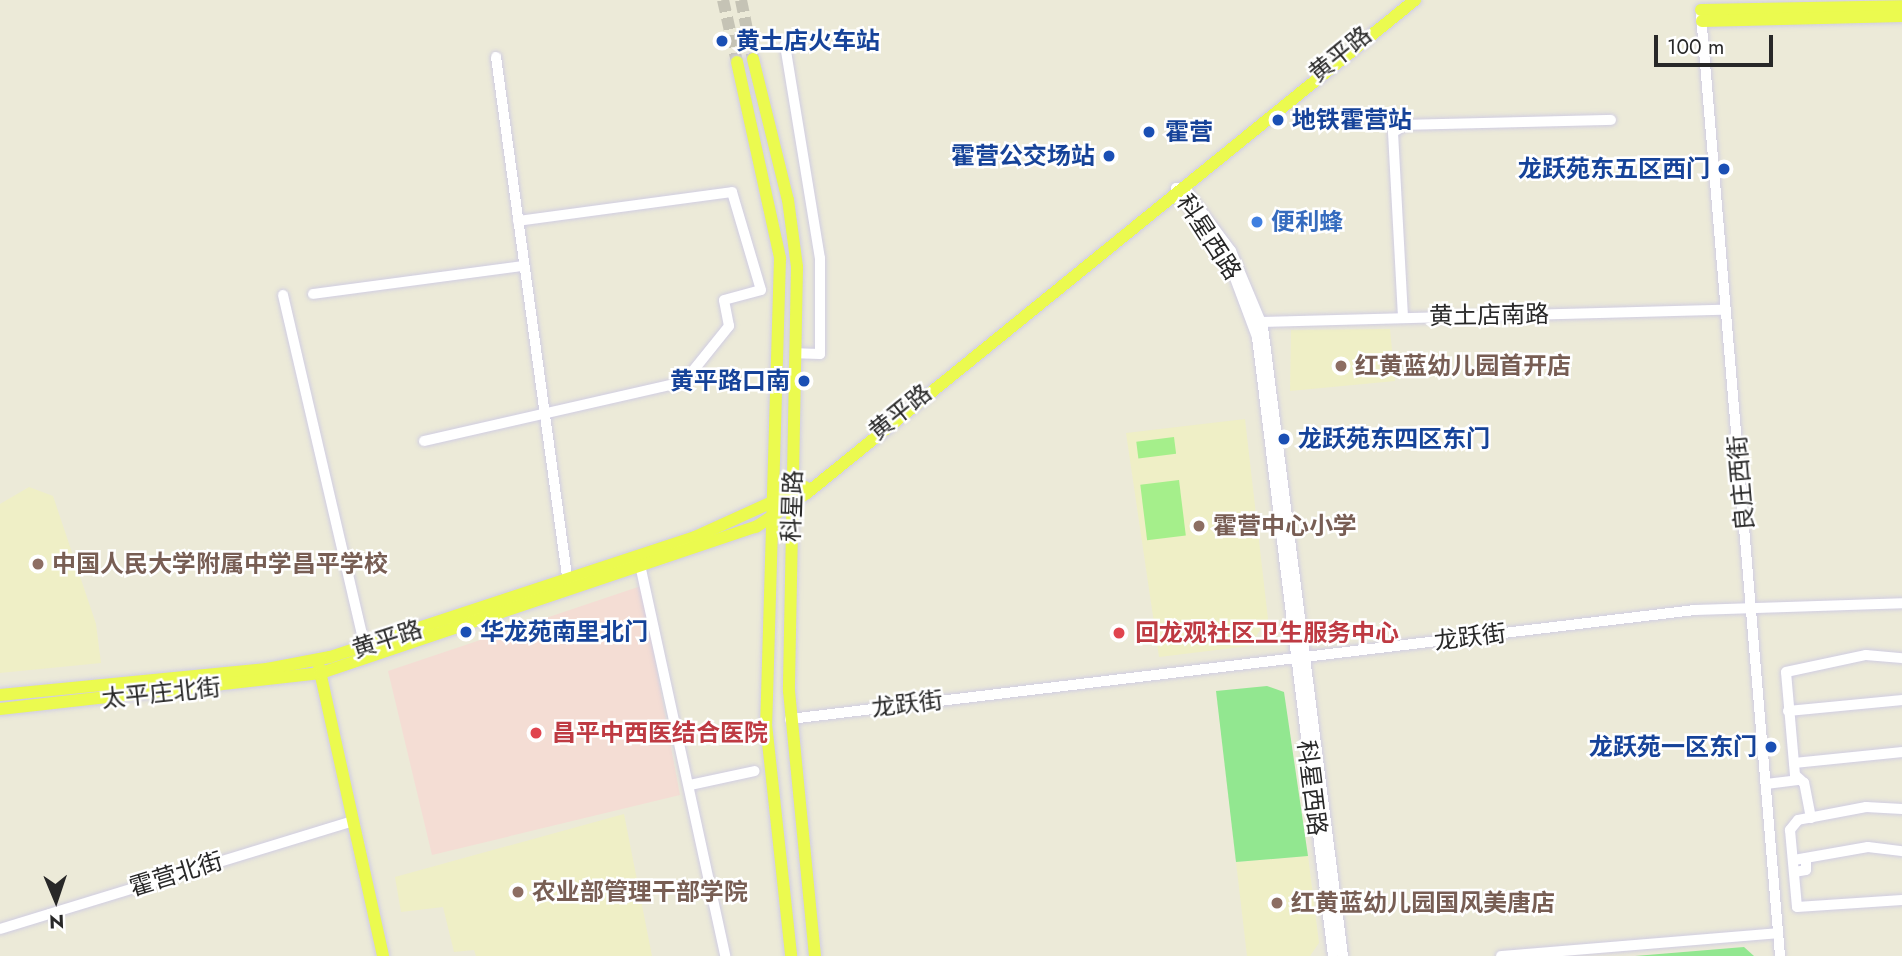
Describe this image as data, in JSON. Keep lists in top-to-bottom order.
{
  "streets": {
    "main road": ["黄平路", "科星路", "太平庄北街"],
    "street": [
      "科星西路",
      "黄土店南路",
      "良庄西街",
      "龙跃街",
      "霍营北街"
    ]
  },
  "crossings": [
    ["黄平路", "科星西路"],
    ["黄平路", "科星路"],
    ["黄平路", "太平庄北街"],
    ["科星西路", "黄土店南路"],
    ["科星西路", "龙跃街"],
    ["黄土店南路", "良庄西街"],
    ["良庄西街", "龙跃街"],
    ["科星路", "龙跃街"]
  ],
  "places": [
    "黄土店火车站",
    "地铁霍营站",
    "霍营",
    "霍营公交场站",
    "龙跃苑东五区西门",
    "便利蜂",
    "红黄蓝幼儿园首开店",
    "黄平路口南",
    "龙跃苑东四区东门",
    "霍营中心小学",
    "中国人民大学附属中学昌平学校",
    "华龙苑南里北门",
    "回龙观社区卫生服务中心",
    "昌平中西医结合医院",
    "龙跃苑一区东门",
    "农业部管理干部学院",
    "红黄蓝幼儿园国风美唐店"
  ],
  "scale_bar": "100 m",
  "north": "bottom"
}
